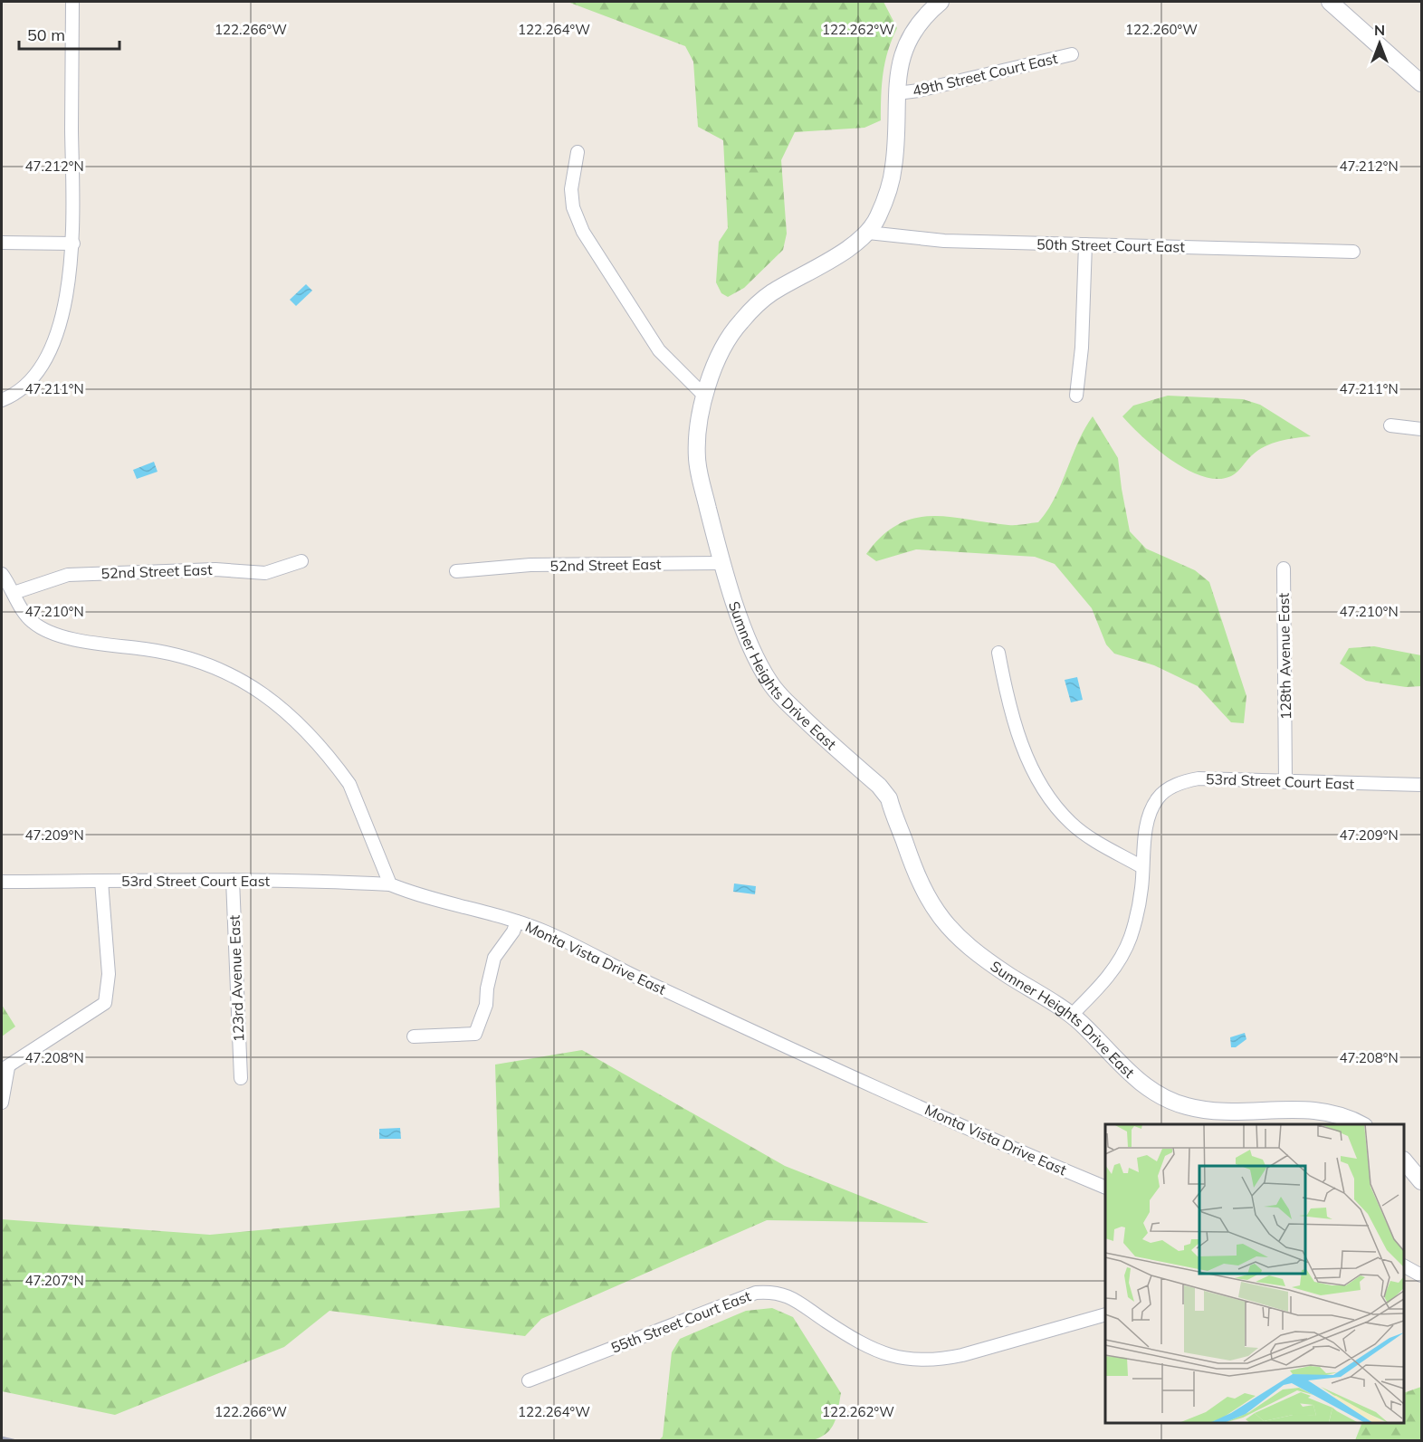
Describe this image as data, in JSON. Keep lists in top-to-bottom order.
{
  "streets": {
    "street": [
      "49th Street Court East",
      "50th Street Court East",
      "52nd Street East",
      "128th Avenue East",
      "Sumner Heights Drive East",
      "53rd Street Court East",
      "Monta Vista Drive East",
      "123rd Avenue East",
      "55th Street Court East"
    ]
  },
  "crossings": [
    ["49th Street Court East", "Sumner Heights Drive East"],
    ["50th Street Court East", "Sumner Heights Drive East"],
    ["52nd Street East", "Sumner Heights Drive East"],
    ["128th Avenue East", "53rd Street Court East"],
    ["Sumner Heights Drive East", "53rd Street Court East"],
    ["53rd Street Court East", "Monta Vista Drive East"],
    ["53rd Street Court East", "123rd Avenue East"]
  ],
  "scale_bar": "50 m",
  "north": "top",
  "coordinates": [
    "122.266°W",
    "122.264°W",
    "122.262°W",
    "122.260°W",
    "47.212°N",
    "47.211°N",
    "47.210°N",
    "47.209°N",
    "47.208°N",
    "47.207°N"
  ]
}
